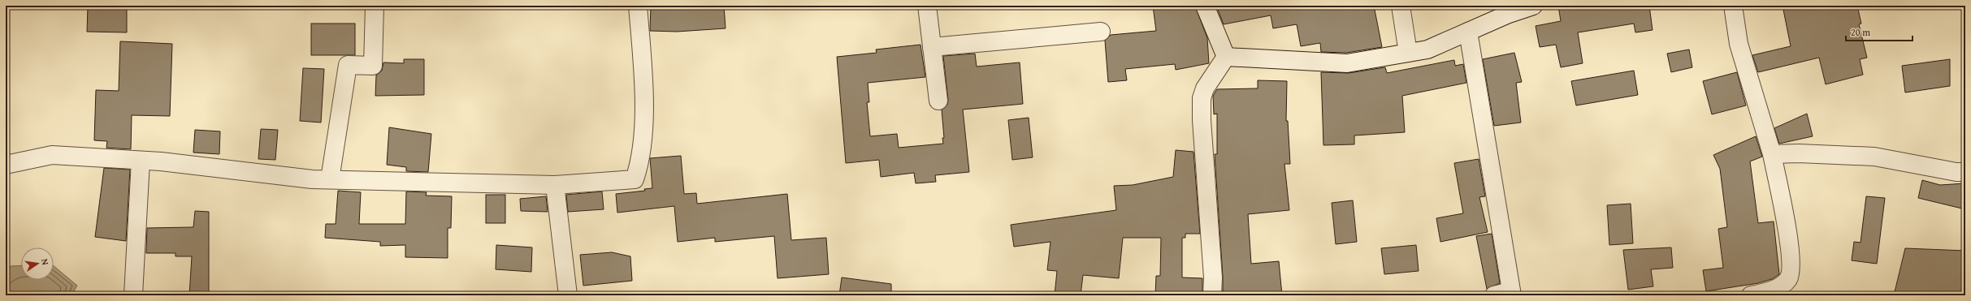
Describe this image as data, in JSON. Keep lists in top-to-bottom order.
{
  "scale_bar": "20 m",
  "north": "right"
}
